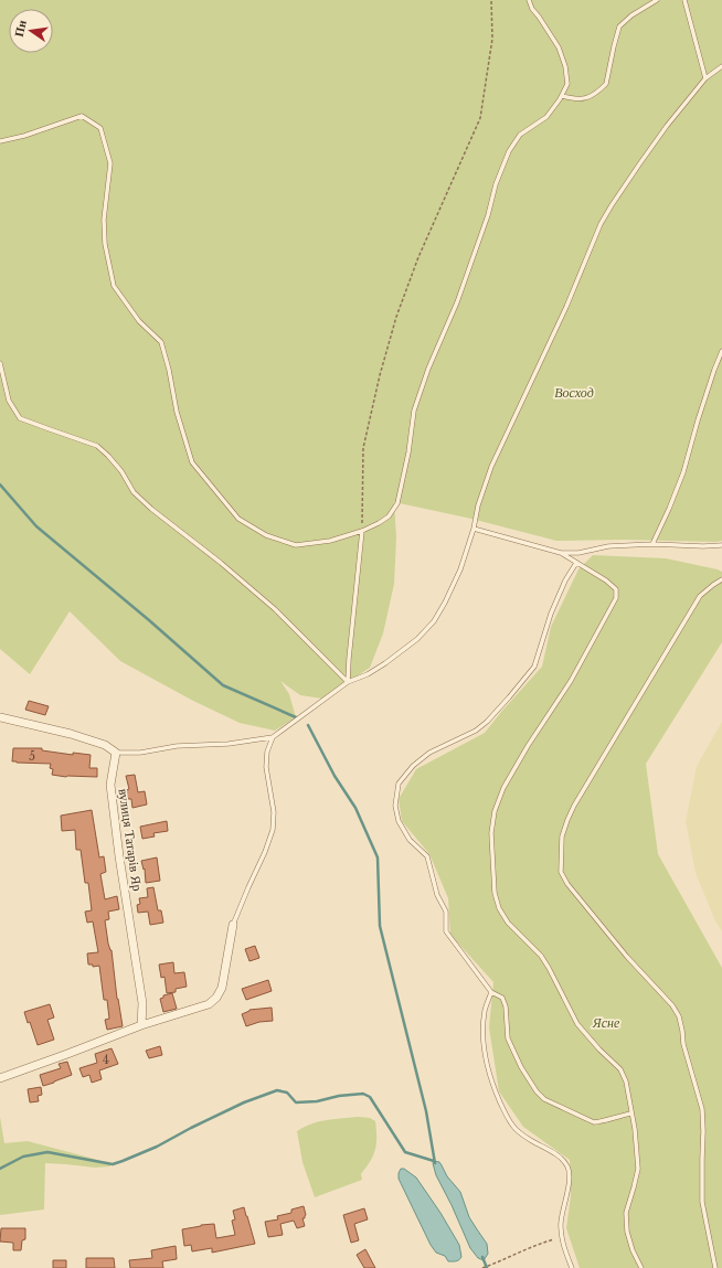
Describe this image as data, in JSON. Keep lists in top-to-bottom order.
{
  "streets": {
    "street": ["вулиця Татарів Яр"]
  },
  "parks": ["Восход", "Ясне"],
  "house_numbers": ["5", "4"],
  "north": "left"
}
